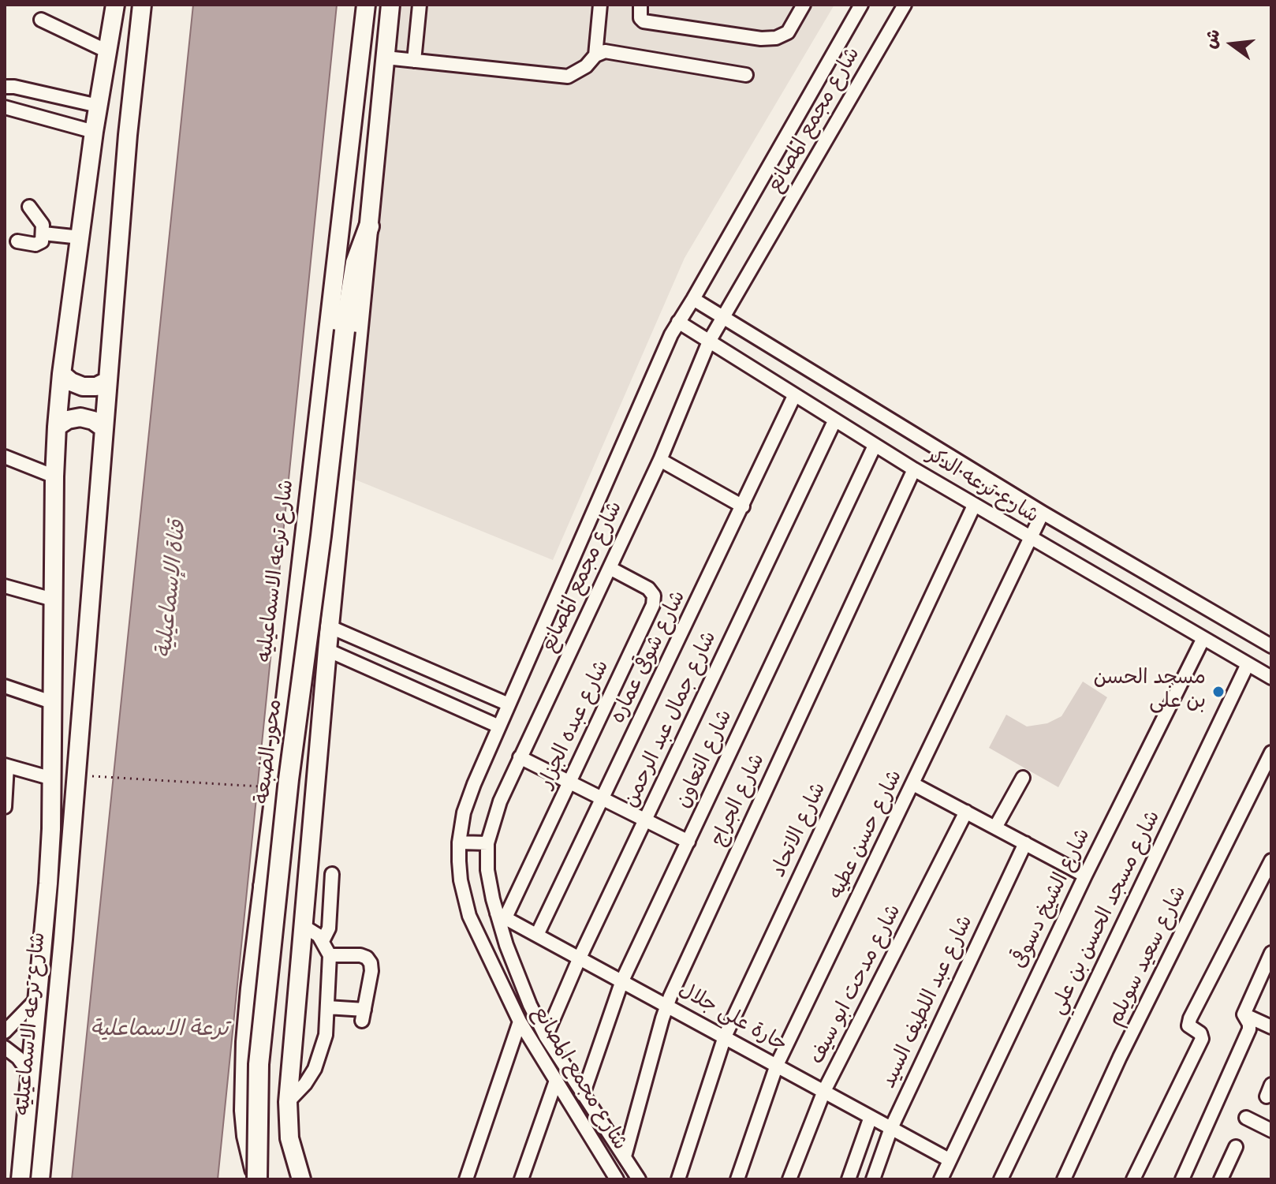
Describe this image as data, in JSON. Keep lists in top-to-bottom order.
{
  "streets": {
    "highway": ["محور الضبعة"],
    "main road": ["شارع ترعه الاسماعيليه"],
    "street": [
      "شارع مجمع المصانع",
      "شارع ترعه الدكر",
      "شارع شوقى عماره",
      "شارع جمال عبد الرحمن",
      "شارع عبده الجزار",
      "شارع التعاون",
      "شارع الجراج",
      "شارع الاتحاد",
      "شارع حسن عطيه",
      "شارع الشيخ دسوقى",
      "شارع مسجد الحسن بن علي",
      "شارع سعيد سويلم",
      "شارع مدحت ابو سيف",
      "شارع عبد اللطيف السيد",
      "حارة على جلال"
    ]
  },
  "crossings": [
    ["شارع مجمع المصانع", "شارع ترعه الدكر"],
    ["شارع مجمع المصانع", "شارع جمال عبد الرحمن"],
    ["شارع مجمع المصانع", "شارع عبده الجزار"],
    ["شارع مجمع المصانع", "شارع التعاون"],
    ["شارع مجمع المصانع", "شارع الجراج"],
    ["شارع مجمع المصانع", "حارة على جلال"],
    ["شارع ترعه الدكر", "شارع شوقى عماره"],
    ["شارع ترعه الدكر", "شارع جمال عبد الرحمن"],
    ["شارع ترعه الدكر", "شارع التعاون"],
    ["شارع ترعه الدكر", "شارع الجراج"],
    ["شارع ترعه الدكر", "شارع الاتحاد"],
    ["شارع ترعه الدكر", "شارع حسن عطيه"],
    ["شارع ترعه الدكر", "شارع الشيخ دسوقى"],
    ["شارع ترعه الدكر", "شارع مسجد الحسن بن علي"],
    ["شارع ترعه الاسماعيليه", "محور الضبعة"],
    ["شارع شوقى عماره", "حارة على جلال"],
    ["شارع جمال عبد الرحمن", "حارة على جلال"],
    ["شارع عبده الجزار", "حارة على جلال"],
    ["شارع التعاون", "حارة على جلال"],
    ["شارع الجراج", "حارة على جلال"],
    ["شارع الاتحاد", "حارة على جلال"],
    ["شارع حسن عطيه", "حارة على جلال"],
    ["شارع الشيخ دسوقى", "حارة على جلال"],
    ["شارع مدحت ابو سيف", "حارة على جلال"],
    ["شارع عبد اللطيف السيد", "حارة على جلال"]
  ],
  "water": ["قناة الإسماعيلية", "ترعة الاسماعلية"],
  "places": ["مسجد الحسن بن على"],
  "north": "left"
}
